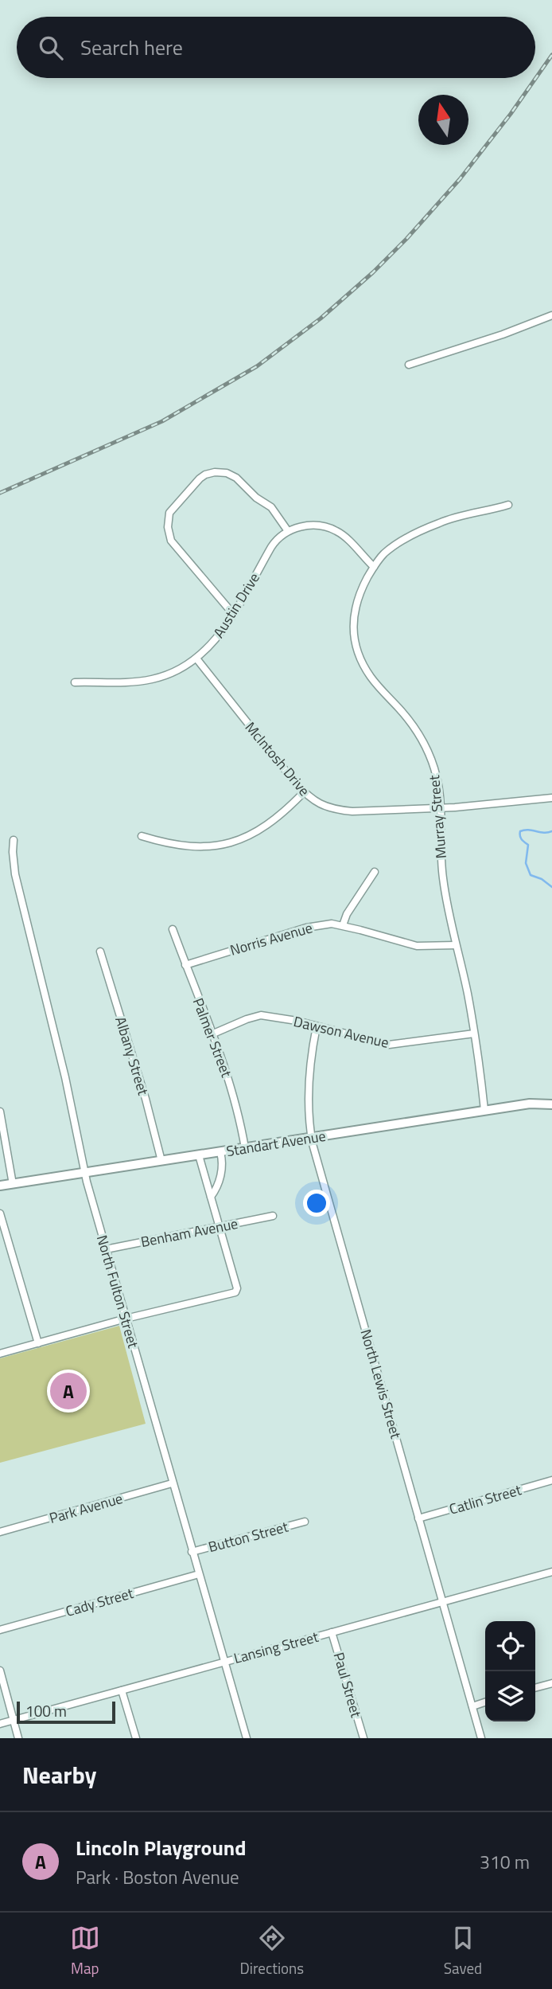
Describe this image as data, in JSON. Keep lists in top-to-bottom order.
{
  "streets": {
    "street": [
      "Austin Drive",
      "McIntosh Drive",
      "Murray Street",
      "Norris Avenue",
      "Dawson Avenue",
      "Palmer Street",
      "Albany Street",
      "Standart Avenue",
      "Benham Avenue",
      "North Fulton Street",
      "North Lewis Street",
      "Catlin Street",
      "Park Avenue",
      "Button Street",
      "Cady Street",
      "Lansing Street",
      "Paul Street"
    ]
  },
  "crossings": [
    ["Austin Drive", "McIntosh Drive"],
    ["McIntosh Drive", "Murray Street"],
    ["Murray Street", "Norris Avenue"],
    ["Murray Street", "Dawson Avenue"],
    ["Murray Street", "Standart Avenue"],
    ["Norris Avenue", "Palmer Street"],
    ["Dawson Avenue", "Palmer Street"],
    ["Dawson Avenue", "North Lewis Street"],
    ["Palmer Street", "Standart Avenue"],
    ["Albany Street", "Standart Avenue"],
    ["Standart Avenue", "North Fulton Street"],
    ["Standart Avenue", "North Lewis Street"],
    ["Benham Avenue", "North Fulton Street"],
    ["North Fulton Street", "Park Avenue"],
    ["North Fulton Street", "Button Street"],
    ["North Fulton Street", "Cady Street"],
    ["North Fulton Street", "Lansing Street"],
    ["North Lewis Street", "Catlin Street"],
    ["North Lewis Street", "Lansing Street"],
    ["Lansing Street", "Paul Street"]
  ],
  "scale_bar": "100 m",
  "north": "top",
  "page": {
    "search": "Search here",
    "pins": "A",
    "scale": "100 m",
    "heading": "Nearby",
    "list": [
      {
        "mark": "A",
        "name": "Lincoln Playground",
        "note": "Park · Boston Avenue",
        "value": "310 m"
      }
    ],
    "nav": ["Map", "Directions", "Saved"]
  }
}
